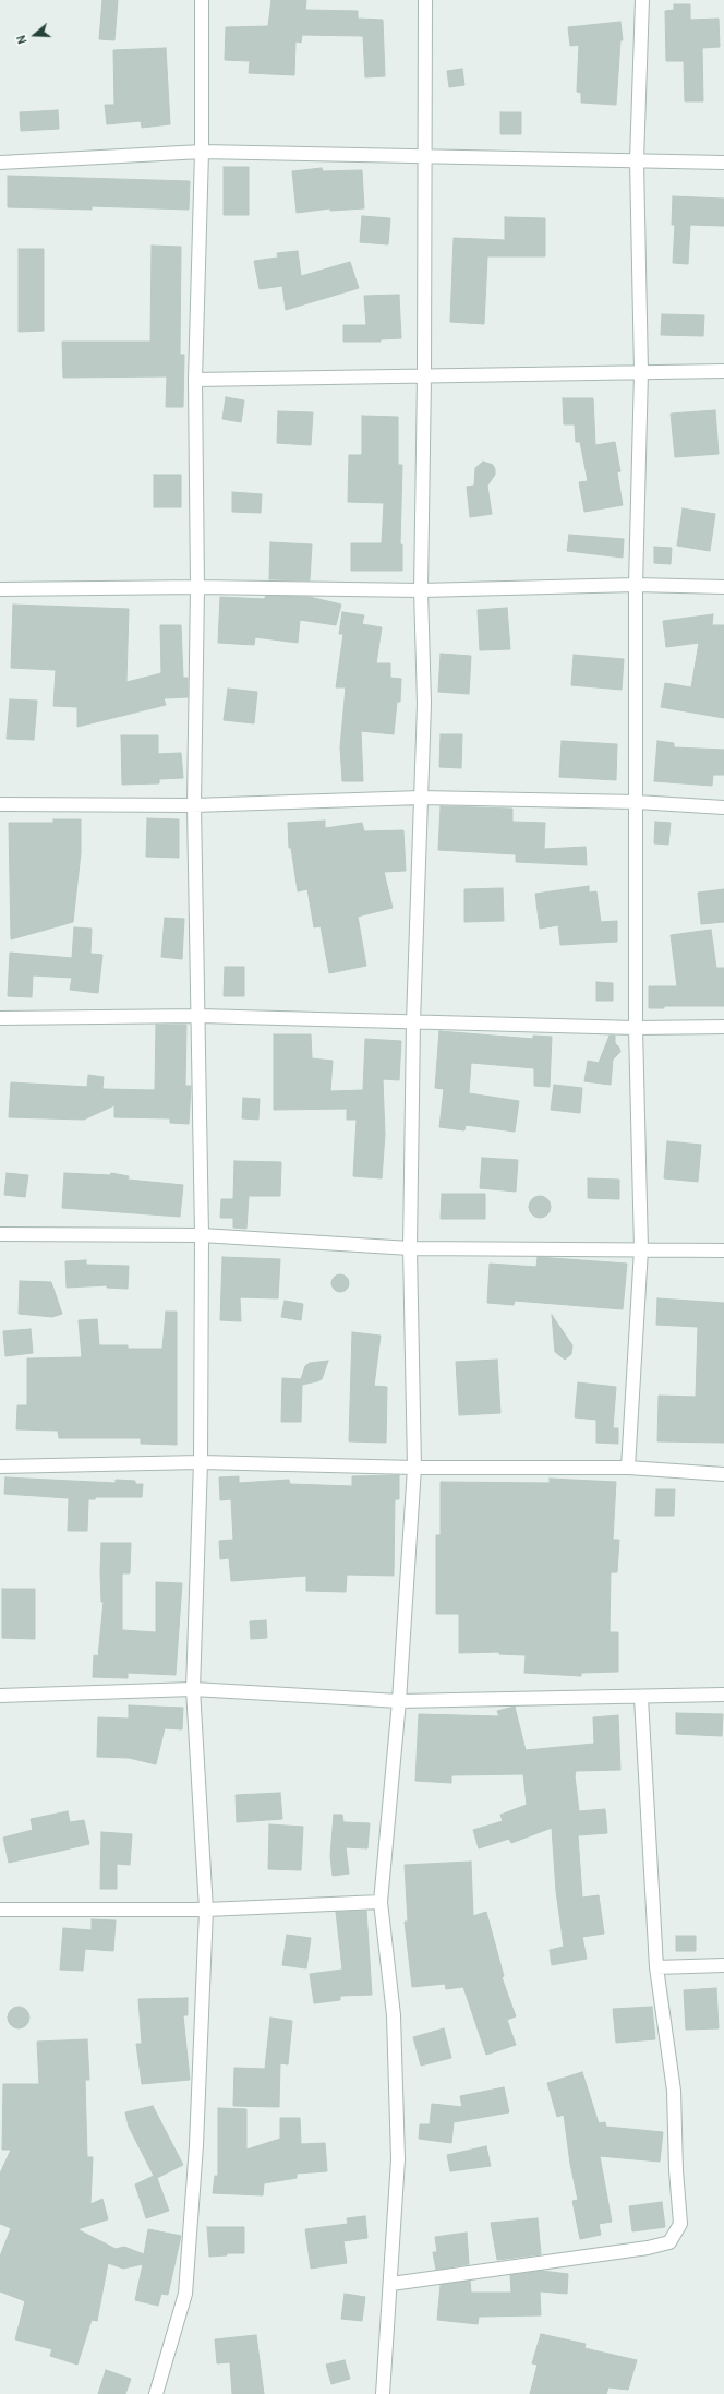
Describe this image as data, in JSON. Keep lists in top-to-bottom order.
{
  "north": "left"
}
